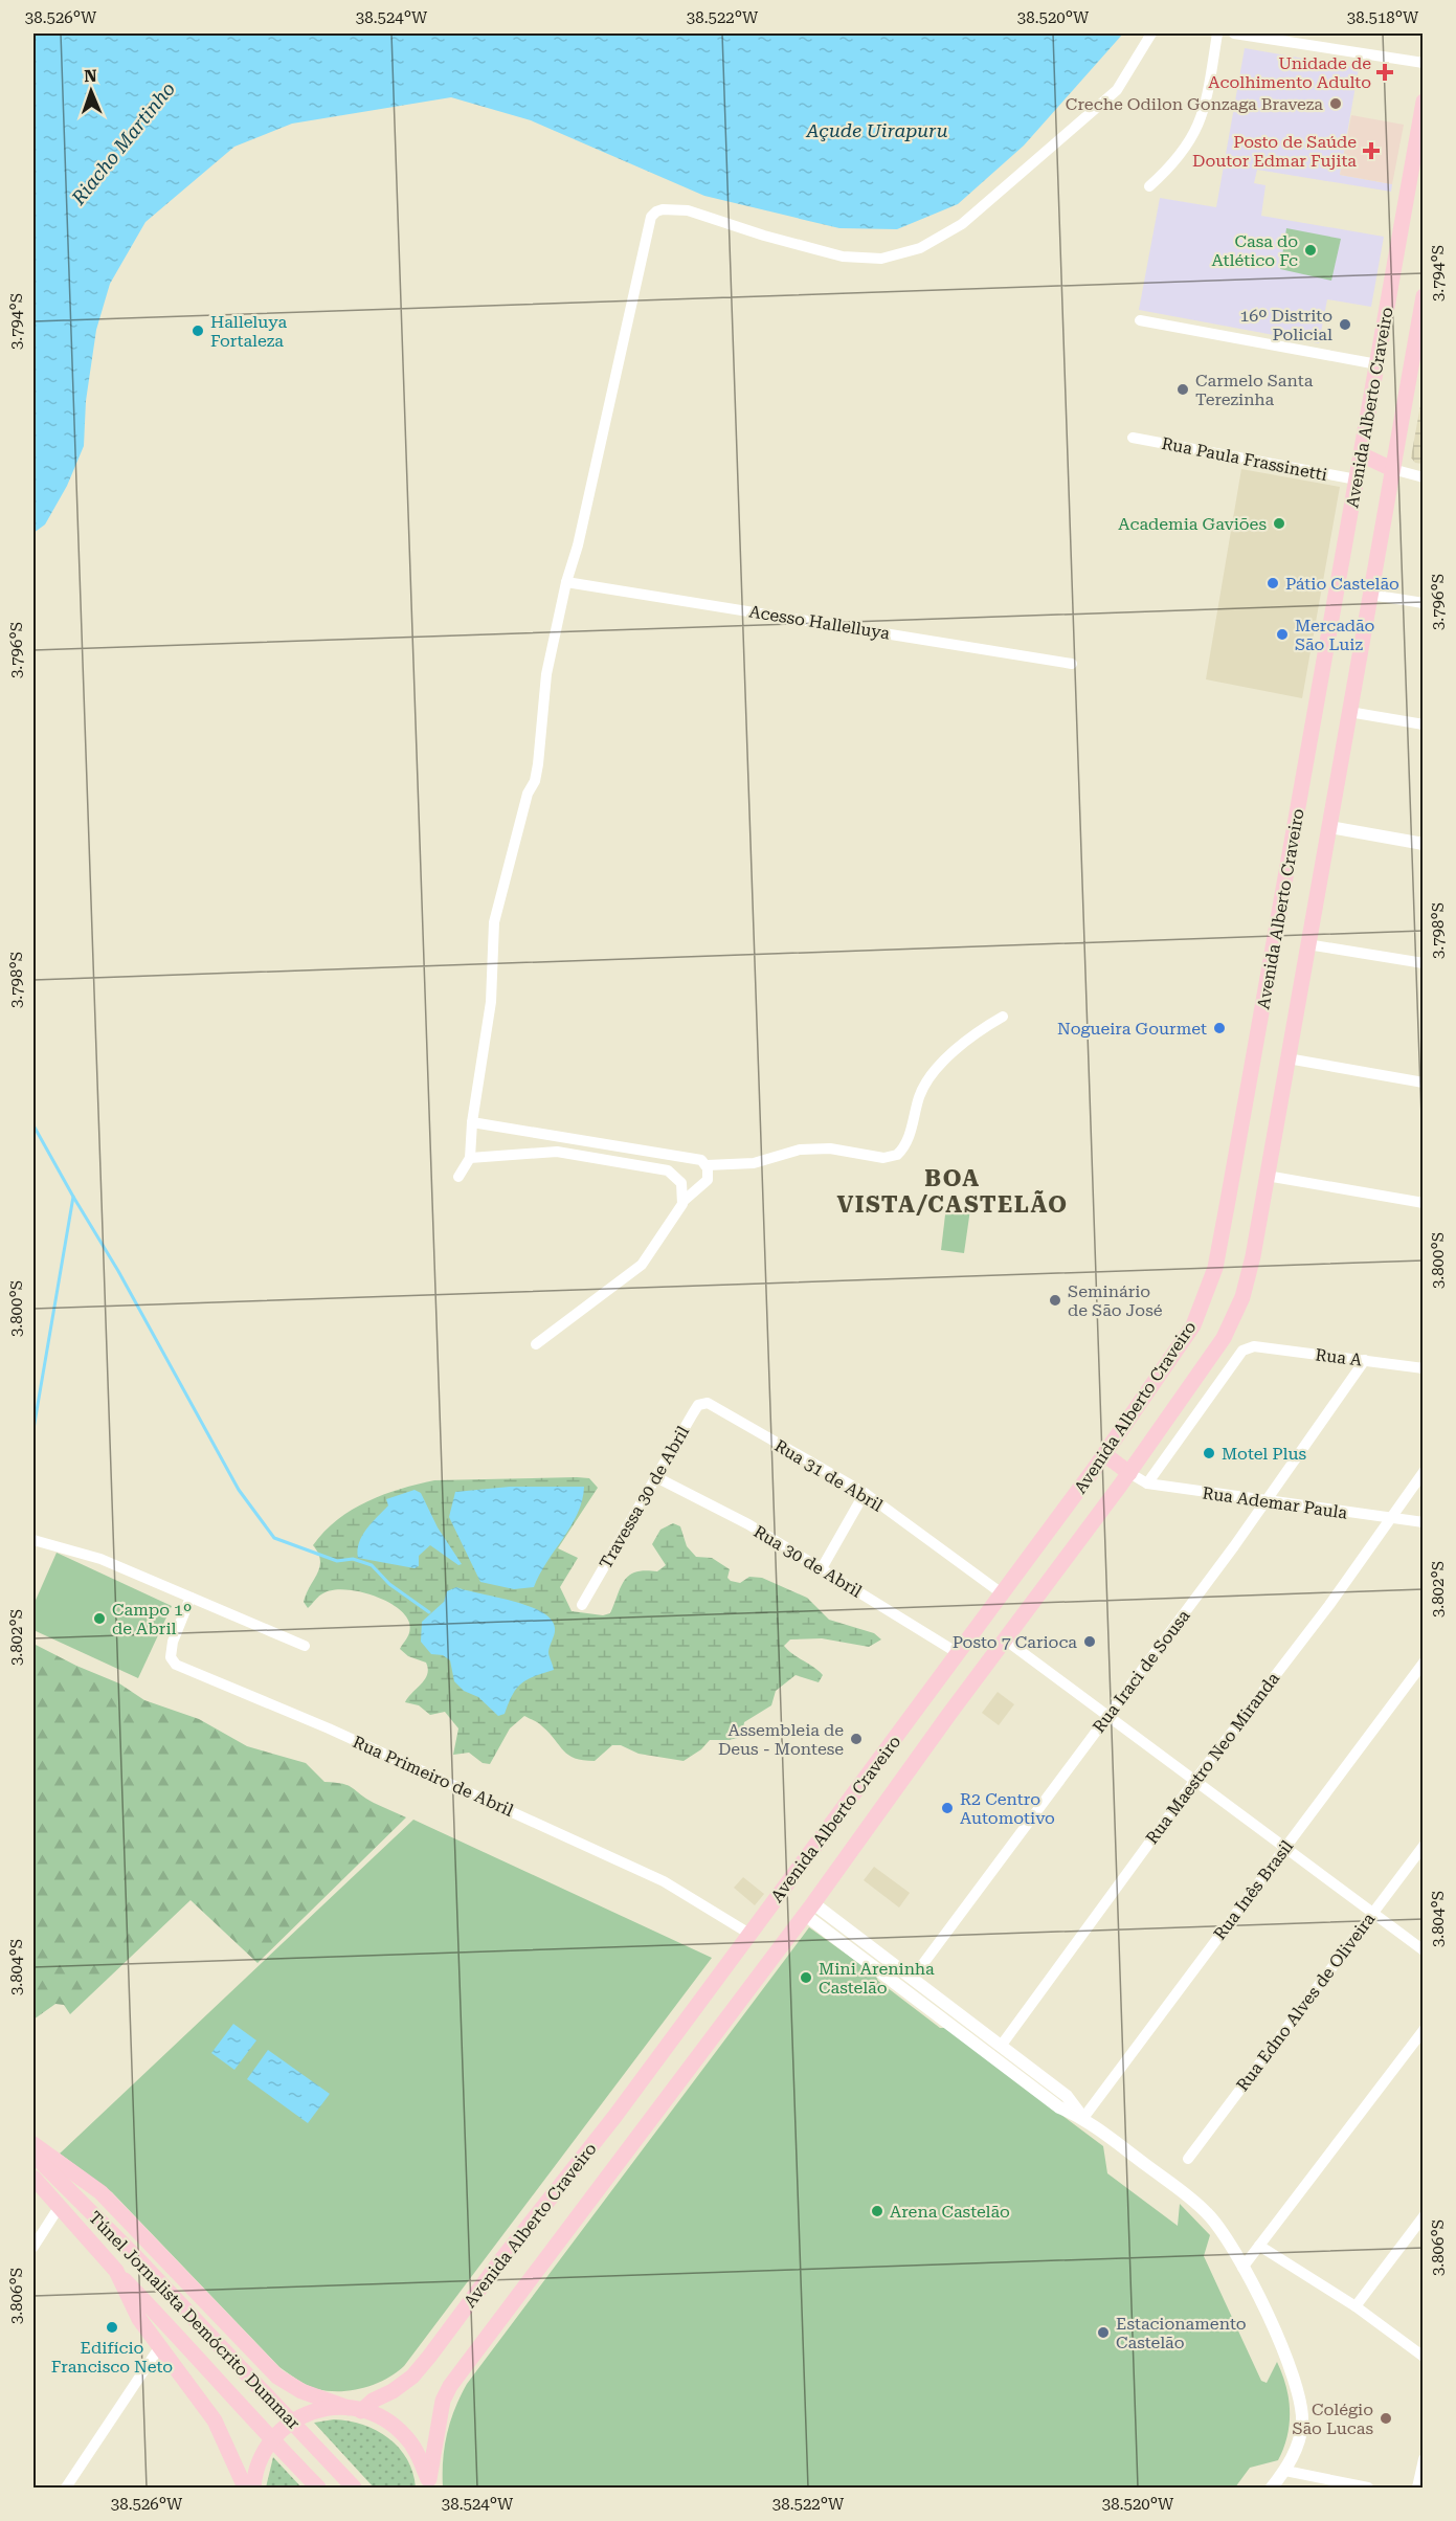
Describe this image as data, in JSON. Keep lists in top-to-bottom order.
{
  "streets": {
    "main road": ["Avenida Alberto Craveiro", "Túnel Jornalista Demócrito Dummar"],
    "street": [
      "Rua Paula Frassinetti",
      "Acesso Hallelluya",
      "Rua A",
      "Rua 31 de Abril",
      "Travessa 30 de Abril",
      "Rua Ademar Paula",
      "Rua 30 de Abril",
      "Rua Iraci de Sousa",
      "Rua Maestro Neo Miranda",
      "Rua Primeiro de Abril",
      "Rua Inês Brasil",
      "Rua Edno Alves de Oliveira"
    ]
  },
  "crossings": [
    ["Avenida Alberto Craveiro", "Rua Paula Frassinetti"],
    ["Avenida Alberto Craveiro", "Rua 31 de Abril"],
    ["Avenida Alberto Craveiro", "Rua Ademar Paula"],
    ["Avenida Alberto Craveiro", "Rua 30 de Abril"],
    ["Avenida Alberto Craveiro", "Rua Primeiro de Abril"],
    ["Rua A", "Rua Ademar Paula"],
    ["Rua A", "Rua Iraci de Sousa"],
    ["Rua 31 de Abril", "Travessa 30 de Abril"],
    ["Travessa 30 de Abril", "Rua 30 de Abril"],
    ["Rua Ademar Paula", "Rua Iraci de Sousa"],
    ["Rua Ademar Paula", "Rua Maestro Neo Miranda"]
  ],
  "districts": ["BOA VISTA/CASTELÃO"],
  "water": ["Açude Uirapuru", "Riacho Martinho"],
  "places": {
    "health": ["Unidade de Acolhimento Adulto", "Posto de Saúde Doutor Edmar Fujita"],
    "other": [
      "Creche Odilon Gonzaga Braveza",
      "Casa do Atlético Fc",
      "16º Distrito Policial",
      "Halleluya Fortaleza",
      "Carmelo Santa Terezinha",
      "Academia Gaviões",
      "Pátio Castelão",
      "Mercadão São Luiz",
      "Nogueira Gourmet",
      "Seminário de São José",
      "Motel Plus",
      "Campo 1º de Abril",
      "Posto 7 Carioca",
      "Assembleia de Deus - Montese",
      "R2 Centro Automotivo",
      "Mini Areninha Castelão",
      "Arena Castelão",
      "Edifício Francisco Neto",
      "Estacionamento Castelão",
      "Colégio São Lucas"
    ]
  },
  "north": "top",
  "coordinates": [
    "38.526°W",
    "38.524°W",
    "38.522°W",
    "38.520°W",
    "38.518°W",
    "3.794°S",
    "3.796°S",
    "3.798°S",
    "3.800°S",
    "3.802°S",
    "3.804°S",
    "3.806°S"
  ]
}
